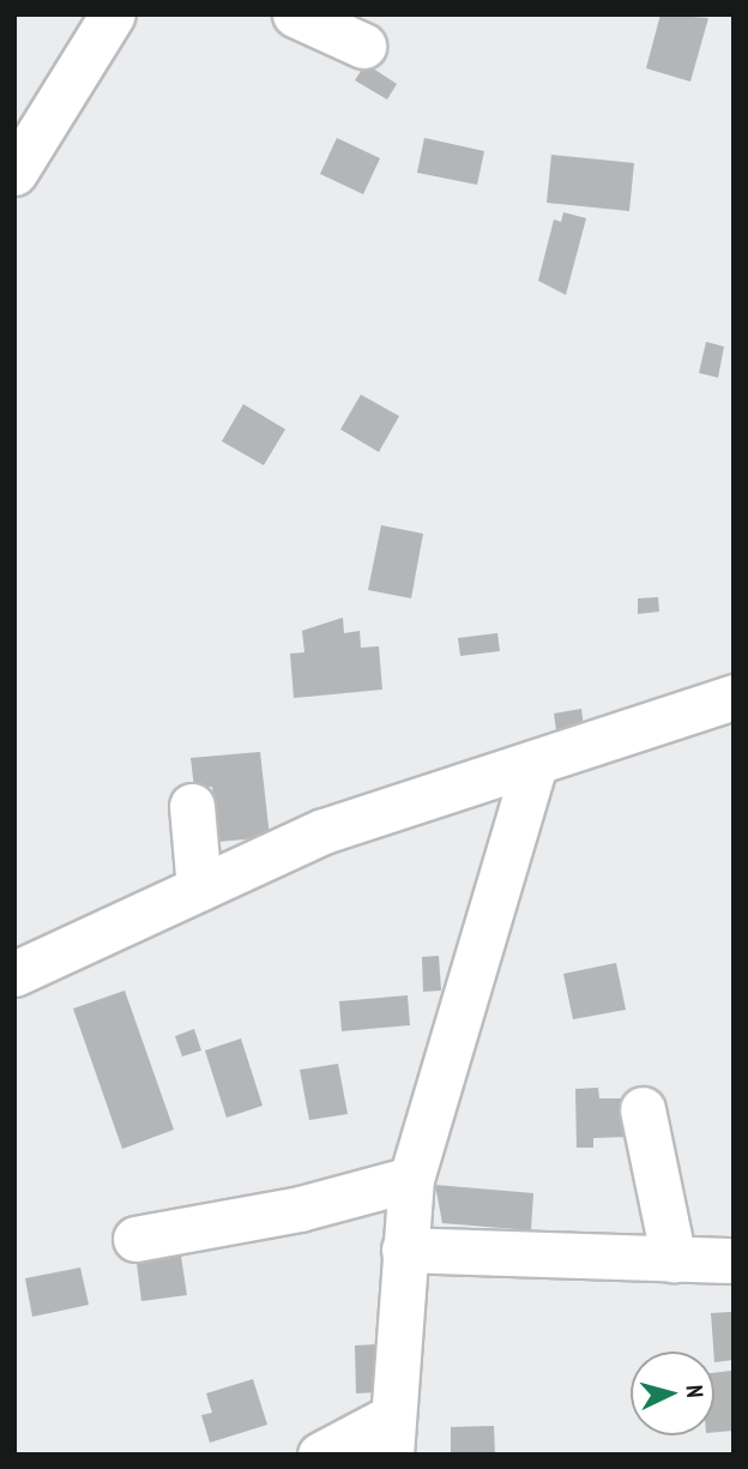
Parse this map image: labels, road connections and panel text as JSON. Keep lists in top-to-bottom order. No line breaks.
{"north":"right"}
